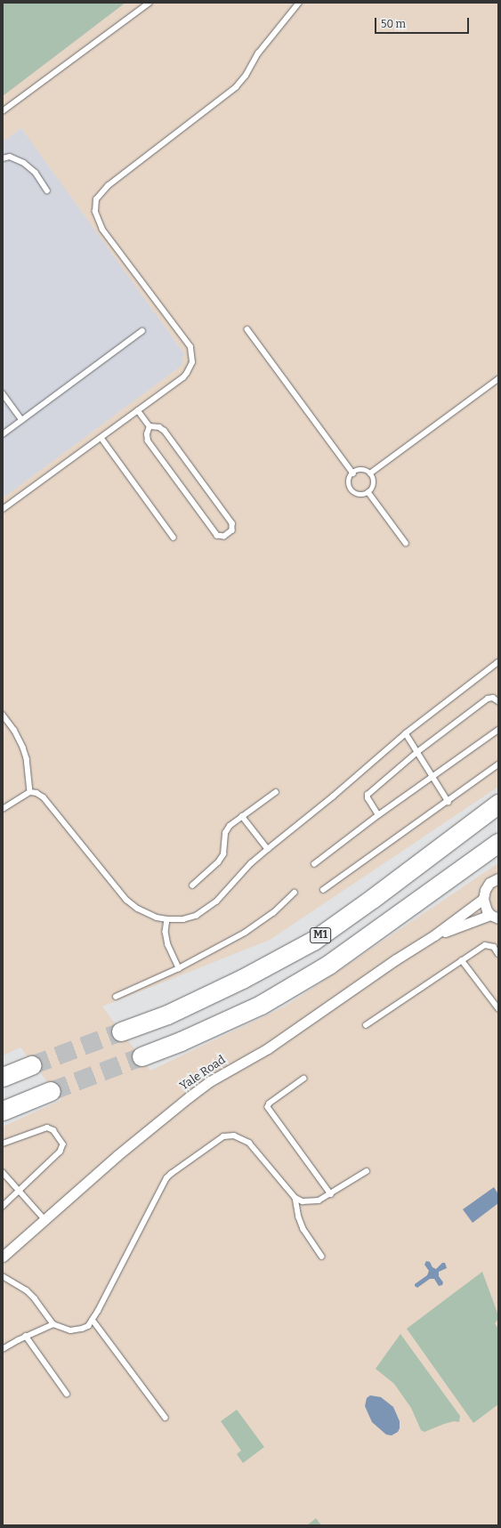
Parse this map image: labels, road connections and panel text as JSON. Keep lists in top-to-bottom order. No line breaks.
{"streets":{"highway":["M1"],"street":["Yale Road"]},"scale_bar":"50 m"}
